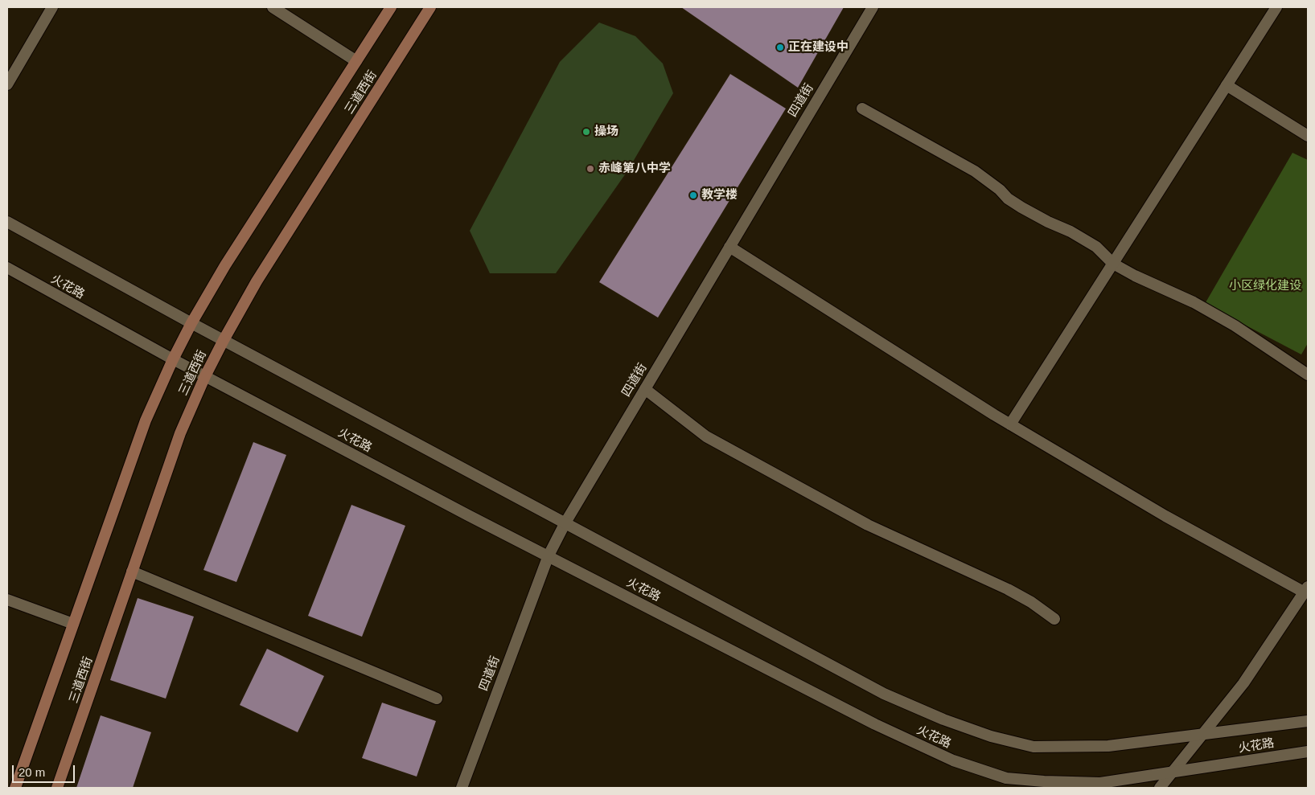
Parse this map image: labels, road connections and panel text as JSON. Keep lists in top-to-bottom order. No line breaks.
{"streets":{"main road":["三道西街"],"street":["四道街","火花路"]},"crossings":[["三道西街","火花路"],["四道街","火花路"]],"parks":["小区绿化建设"],"places":["正在建设中","操场","赤峰第八中学","教学楼"],"scale_bar":"20 m"}
